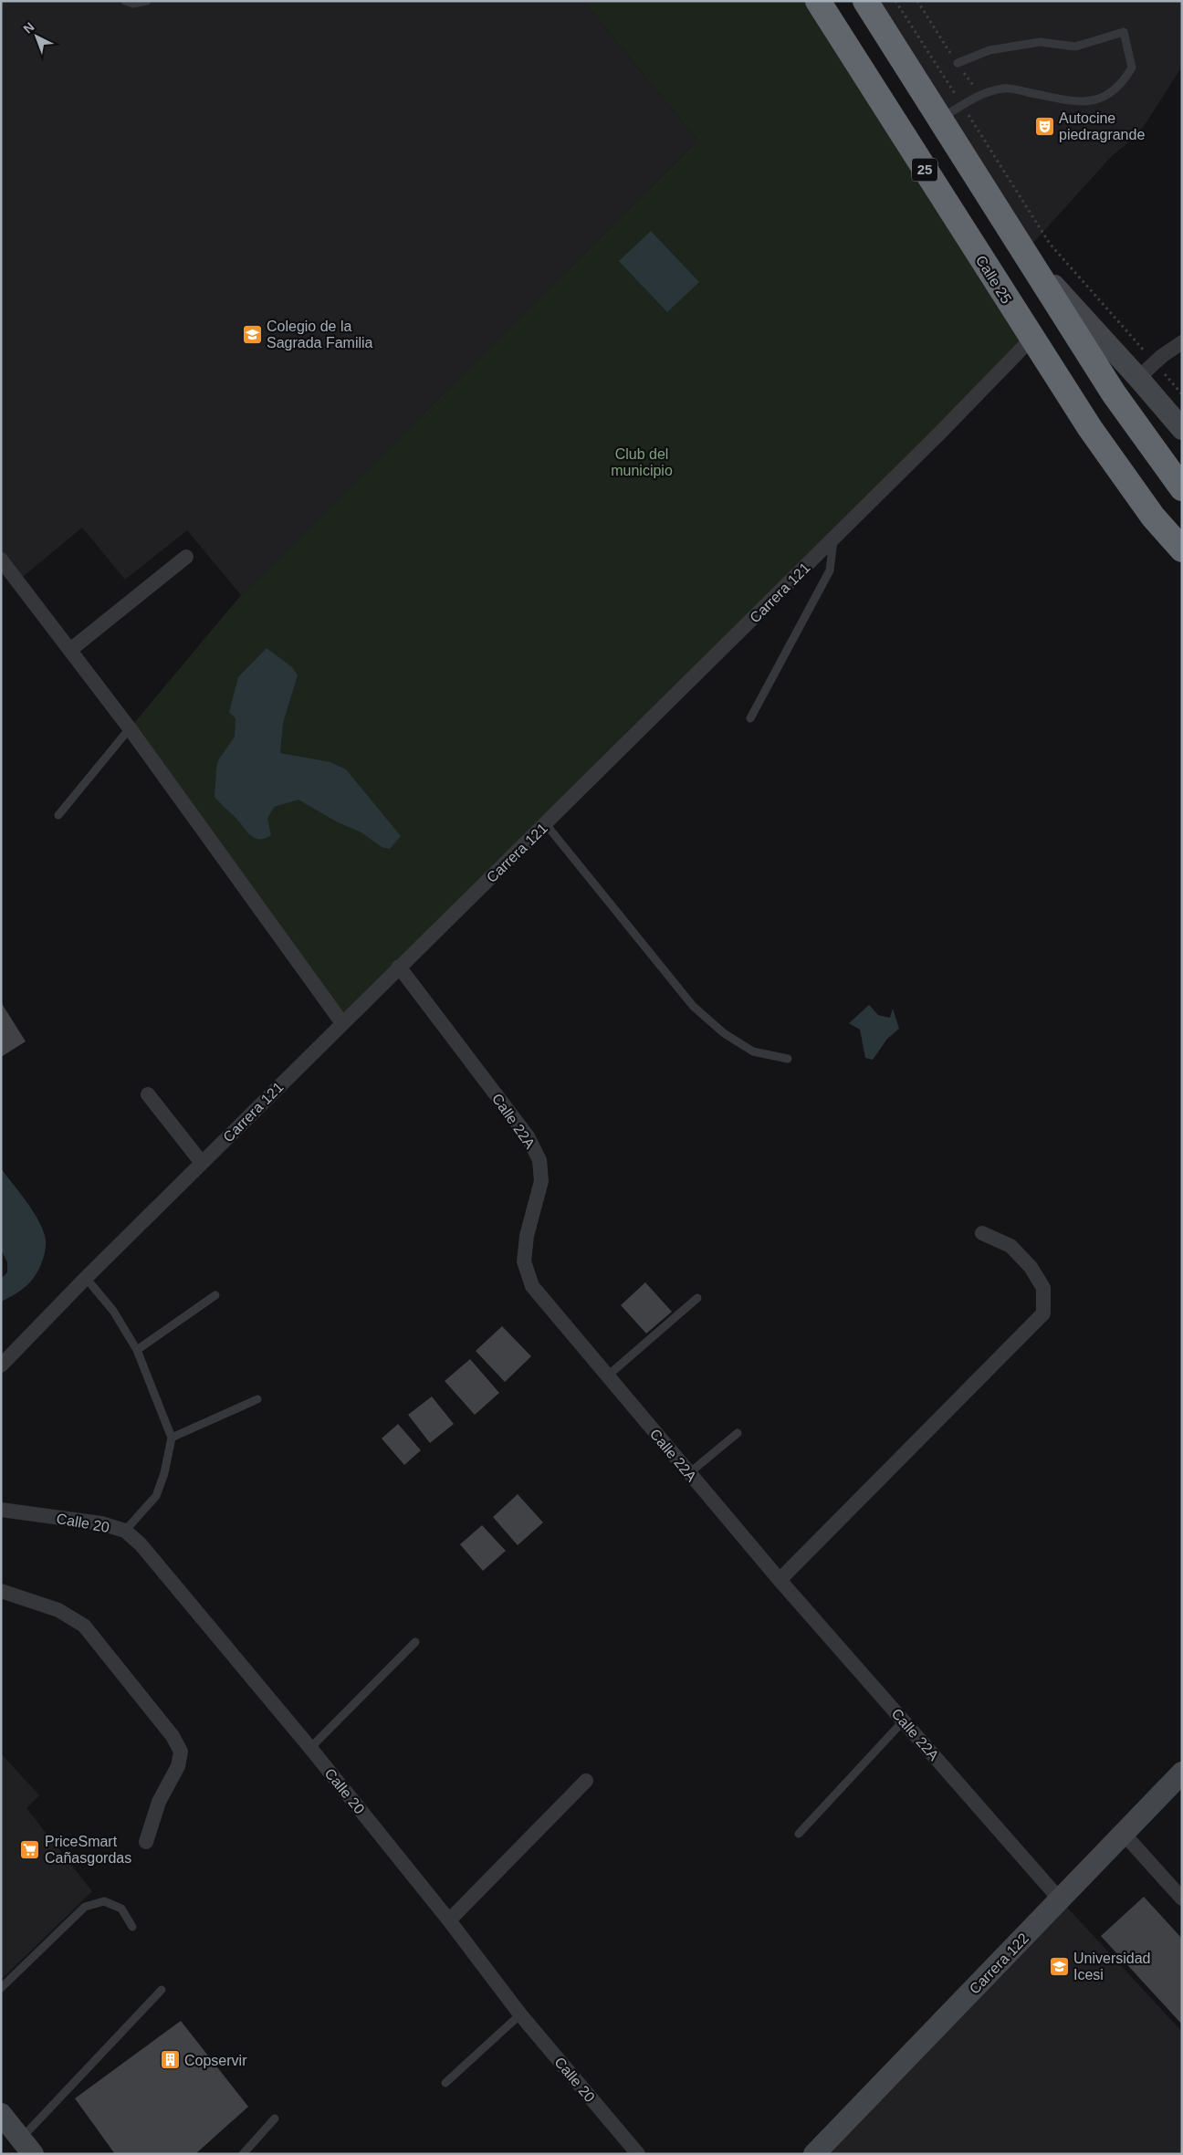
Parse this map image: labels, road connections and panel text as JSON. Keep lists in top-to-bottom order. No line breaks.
{"streets":{"highway":["25","Calle 25"],"street":["Carrera 121","Calle 22A","Calle 20","Carrera 122"]},"crossings":[["Calle 25","Carrera 121"],["Carrera 121","Calle 22A"],["Calle 22A","Carrera 122"]],"parks":["Club del municipio"],"places":{"theatre":["Autocine piedragrande"],"school or university":["Colegio de la Sagrada Familia","Universidad Icesi"],"supermarket":["PriceSmart Cañasgordas"],"building":["Copservir"]},"north":"top left"}
